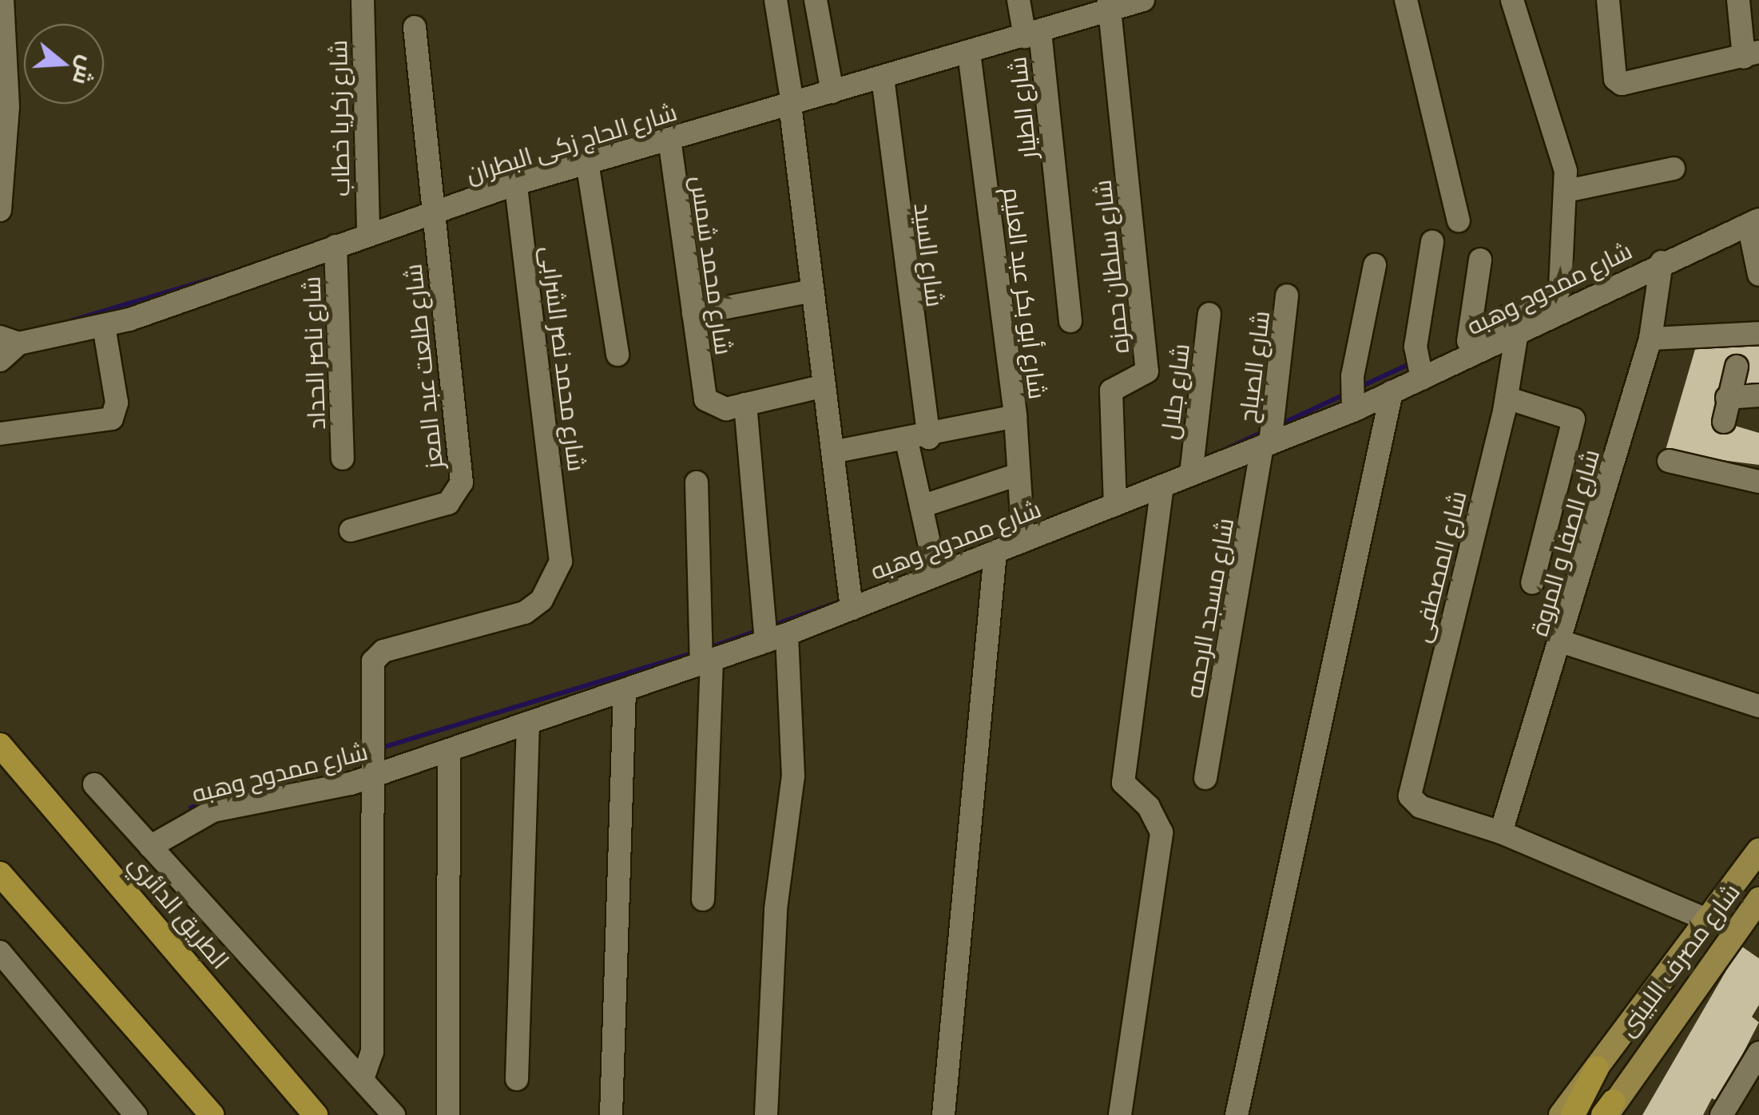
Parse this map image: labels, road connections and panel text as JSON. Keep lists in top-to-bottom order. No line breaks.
{"streets":{"highway":["الطريق الدائري"],"main road":["شارع مصرف اللبينى"],"street":["شارع الطيار","شارع زكريا خطاب","شارع الحاج زكى البطران","شارع السيد","شارع محمد شمس","شارع سلطان حمزه","شارع ممدوح وهبه","شارع أبو بكر عبد العليم","شارع ناصر الحداد","شارع محمد نصر الشرابى","شارع طلعت عبد المعز","شارع الصباح","شارع جلال","شارع الصفا و المروة","شارع المصطفى","شارع مسجد الرحمه"]},"crossings":[["شارع الطيار","شارع الحاج زكى البطران"],["شارع زكريا خطاب","شارع الحاج زكى البطران"],["شارع الحاج زكى البطران","شارع السيد"],["شارع الحاج زكى البطران","شارع محمد شمس"],["شارع الحاج زكى البطران","شارع سلطان حمزه"],["شارع الحاج زكى البطران","شارع أبو بكر عبد العليم"],["شارع الحاج زكى البطران","شارع ناصر الحداد"],["شارع الحاج زكى البطران","شارع محمد نصر الشرابى"],["شارع الحاج زكى البطران","شارع طلعت عبد المعز"],["شارع السيد","شارع ممدوح وهبه"],["شارع سلطان حمزه","شارع ممدوح وهبه"],["شارع ممدوح وهبه","شارع أبو بكر عبد العليم"],["شارع ممدوح وهبه","شارع محمد نصر الشرابى"],["شارع ممدوح وهبه","شارع الصباح"],["شارع ممدوح وهبه","شارع جلال"],["شارع ممدوح وهبه","شارع الصفا و المروة"],["شارع ممدوح وهبه","شارع المصطفى"],["شارع ممدوح وهبه","شارع مسجد الرحمه"],["شارع الصباح","شارع مسجد الرحمه"],["شارع الصفا و المروة","شارع المصطفى"]],"north":"right"}
